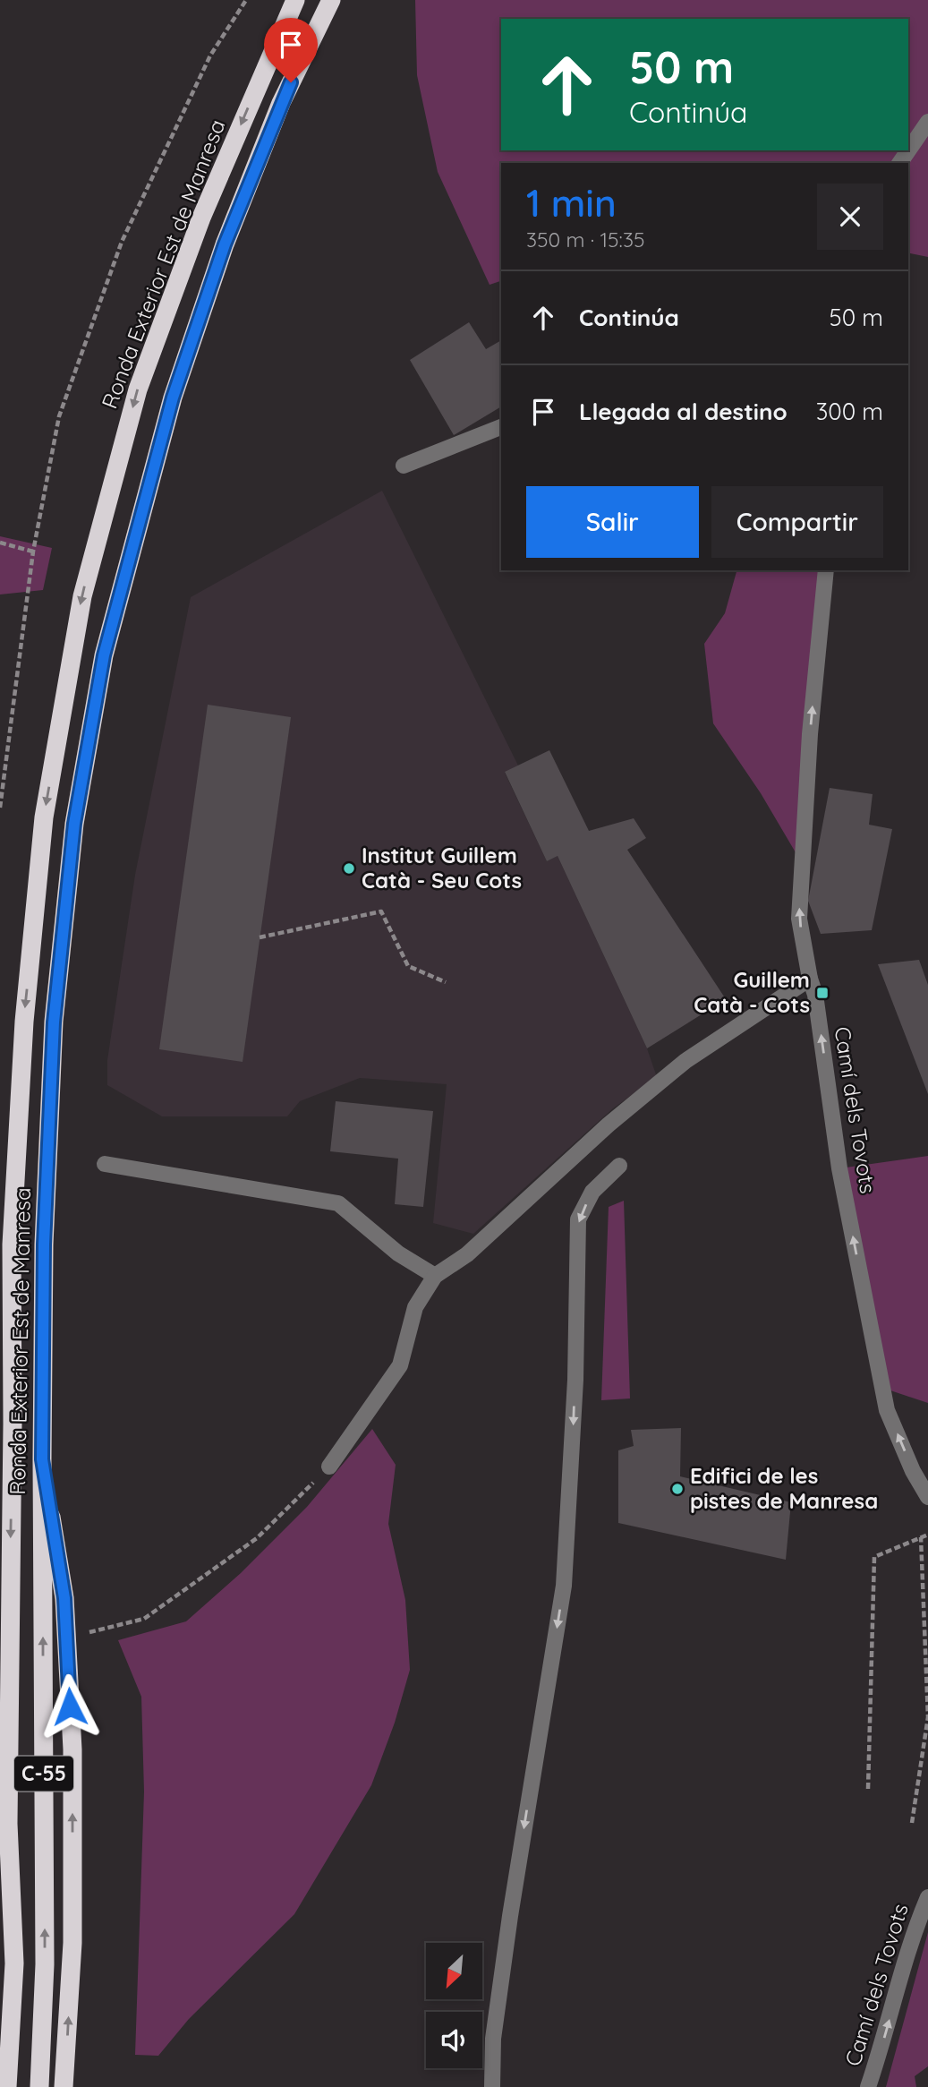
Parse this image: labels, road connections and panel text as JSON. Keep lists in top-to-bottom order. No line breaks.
{"streets":{"highway":["Ronda Exterior Est de Manresa","C-55"],"street":["Camí dels Tovots"]},"one_way":["Camí dels Tovots"],"places":{"other":["Institut Guillem Catà - Seu Cots","Edifici de les pistes de Manresa"],"transit":["Guillem Catà - Cots"]},"north":"bottom left","page":{"turn":["50 m","Continúa"],"heading":["1 min","350 m · 15:35"],"list":[{"name":"Continúa","value":"50 m"},{"name":"Llegada al destino","value":"300 m"}],"buttons":["Salir","Compartir"]}}
